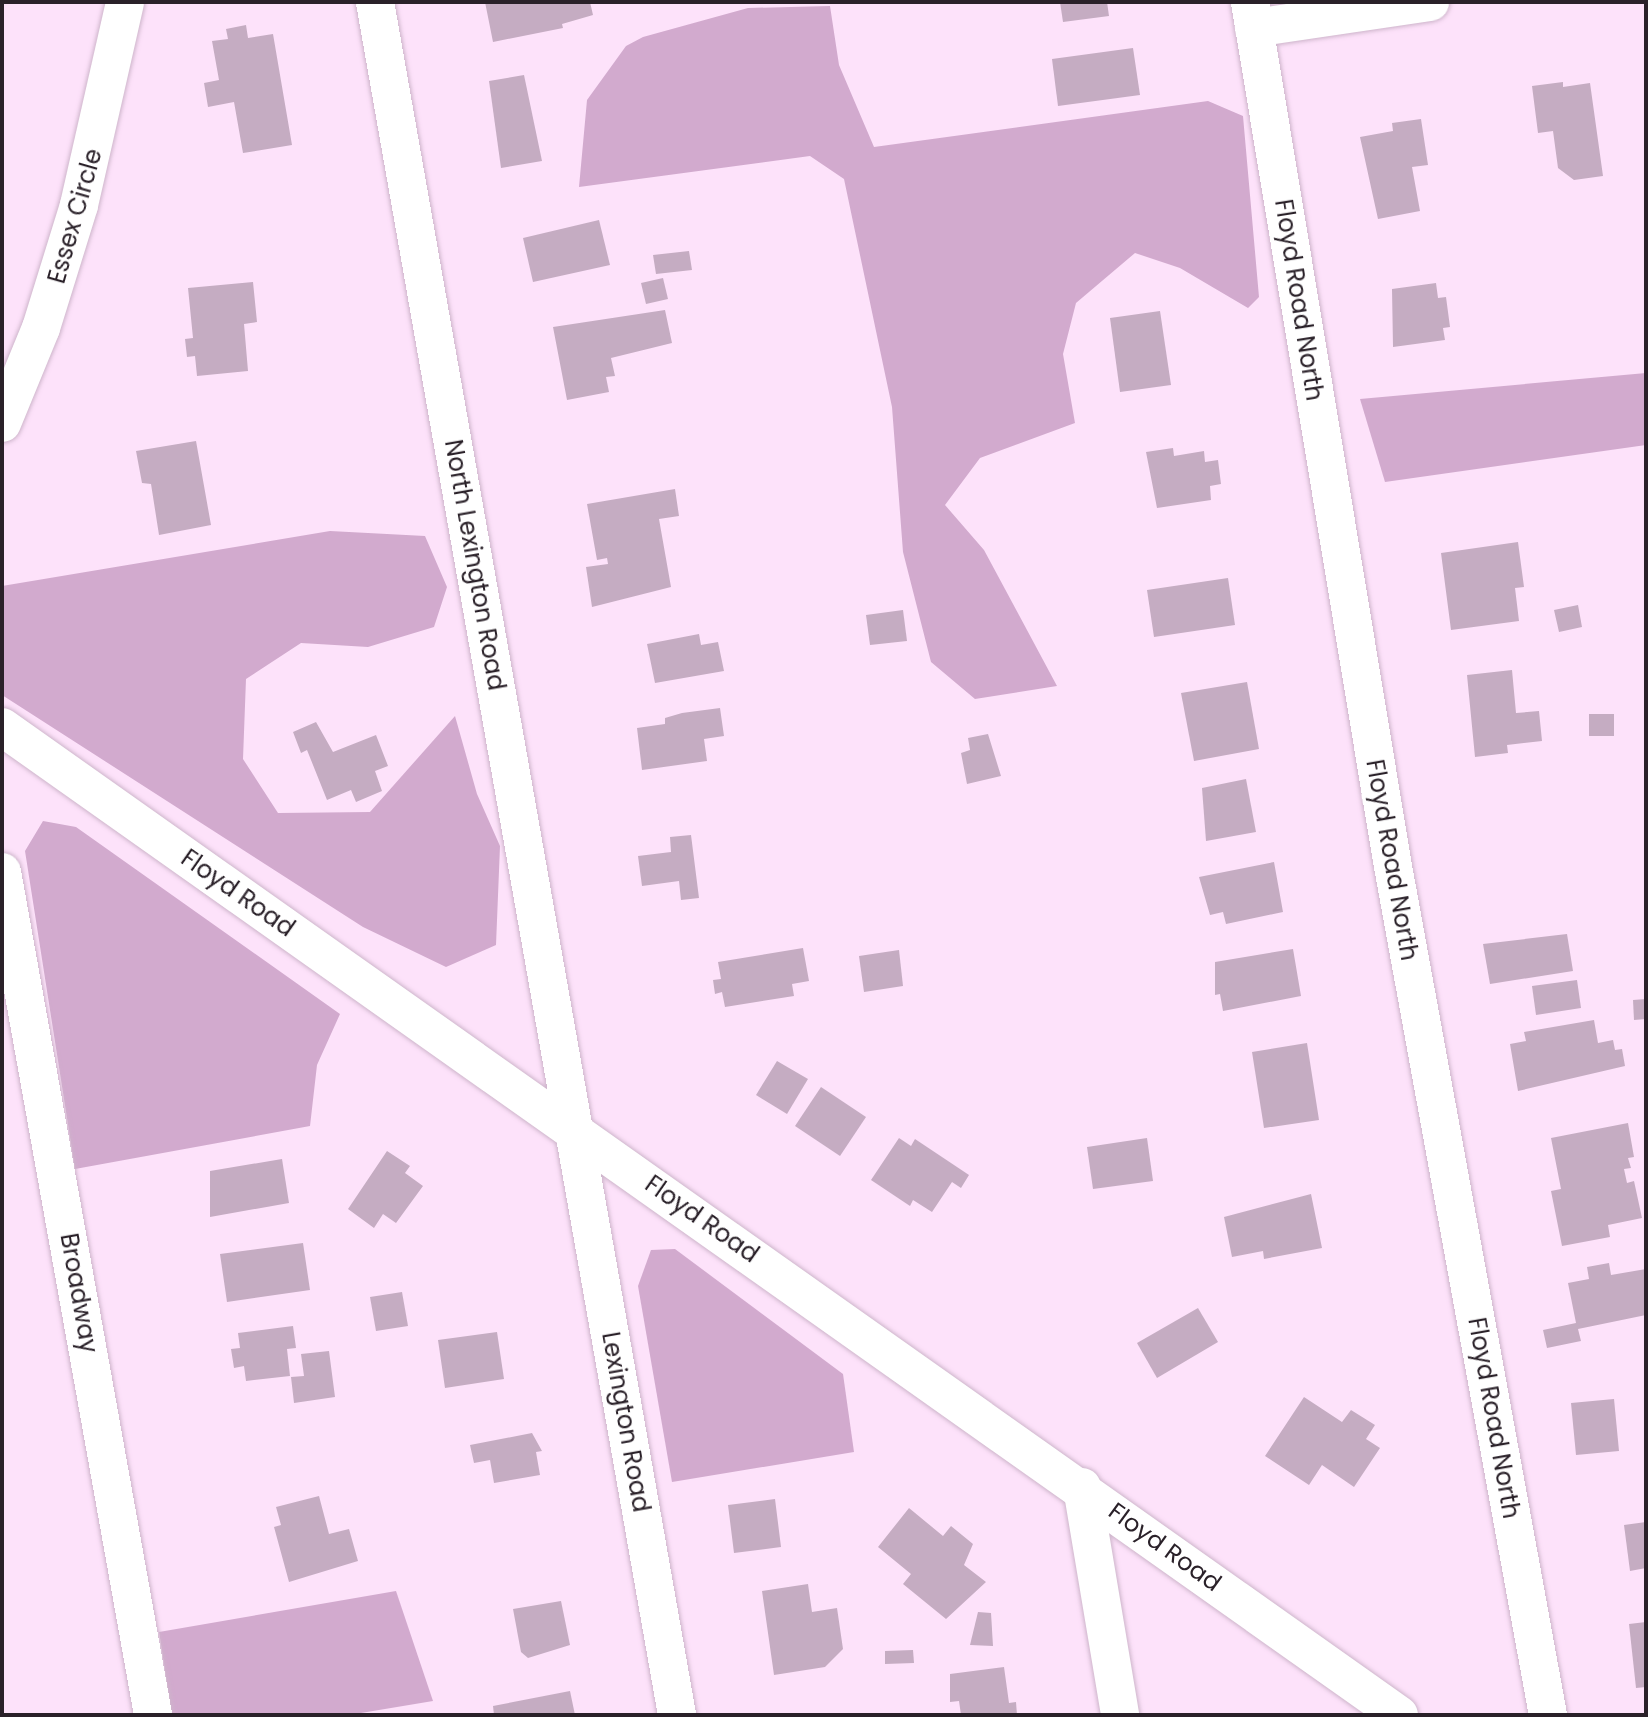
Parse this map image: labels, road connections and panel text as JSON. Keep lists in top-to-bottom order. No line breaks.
{"streets":{"street":["Essex Circle","Floyd Road North","North Lexington Road","Floyd Road","Broadway","Lexington Road"]},"crossings":[["North Lexington Road","Floyd Road"],["North Lexington Road","Lexington Road"],["Floyd Road","Lexington Road"]]}
